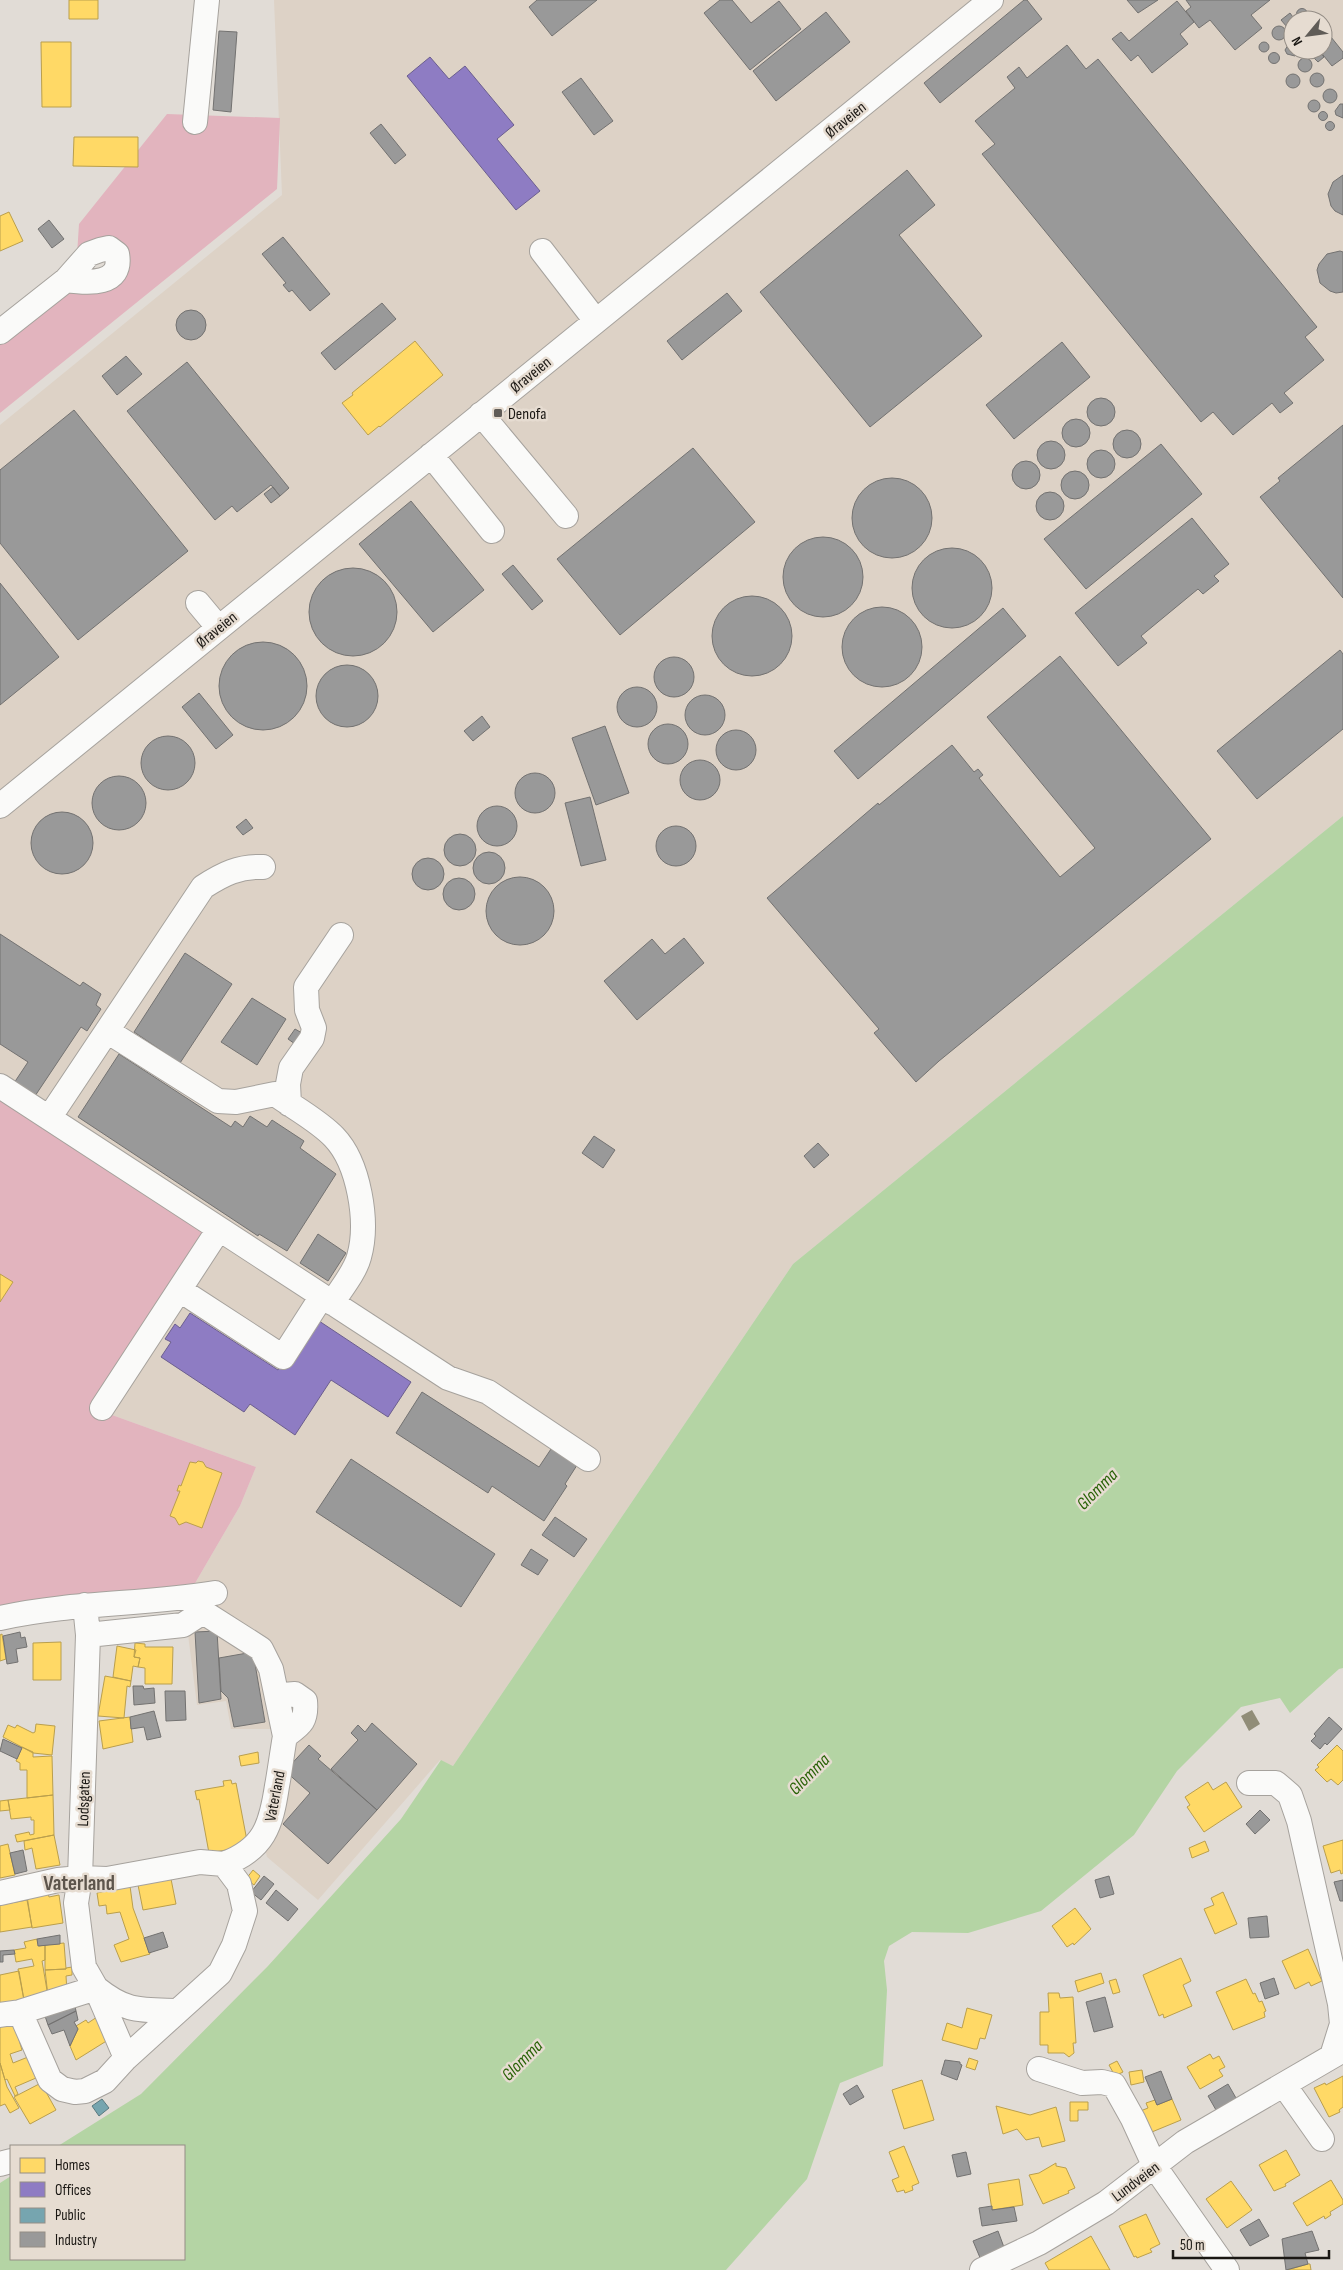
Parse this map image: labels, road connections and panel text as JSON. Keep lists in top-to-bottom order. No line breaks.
{"streets":{"street":["Øraveien","Vaterland","Lodsgaten","Lundveien"]},"crossings":[["Vaterland","Lodsgaten"]],"districts":["Vaterland"],"water":["Glomma"],"places":{"transit":["Denofa"]},"legend":["Homes","Offices","Public","Industry"],"scale_bar":"50 m","north":"bottom left"}
